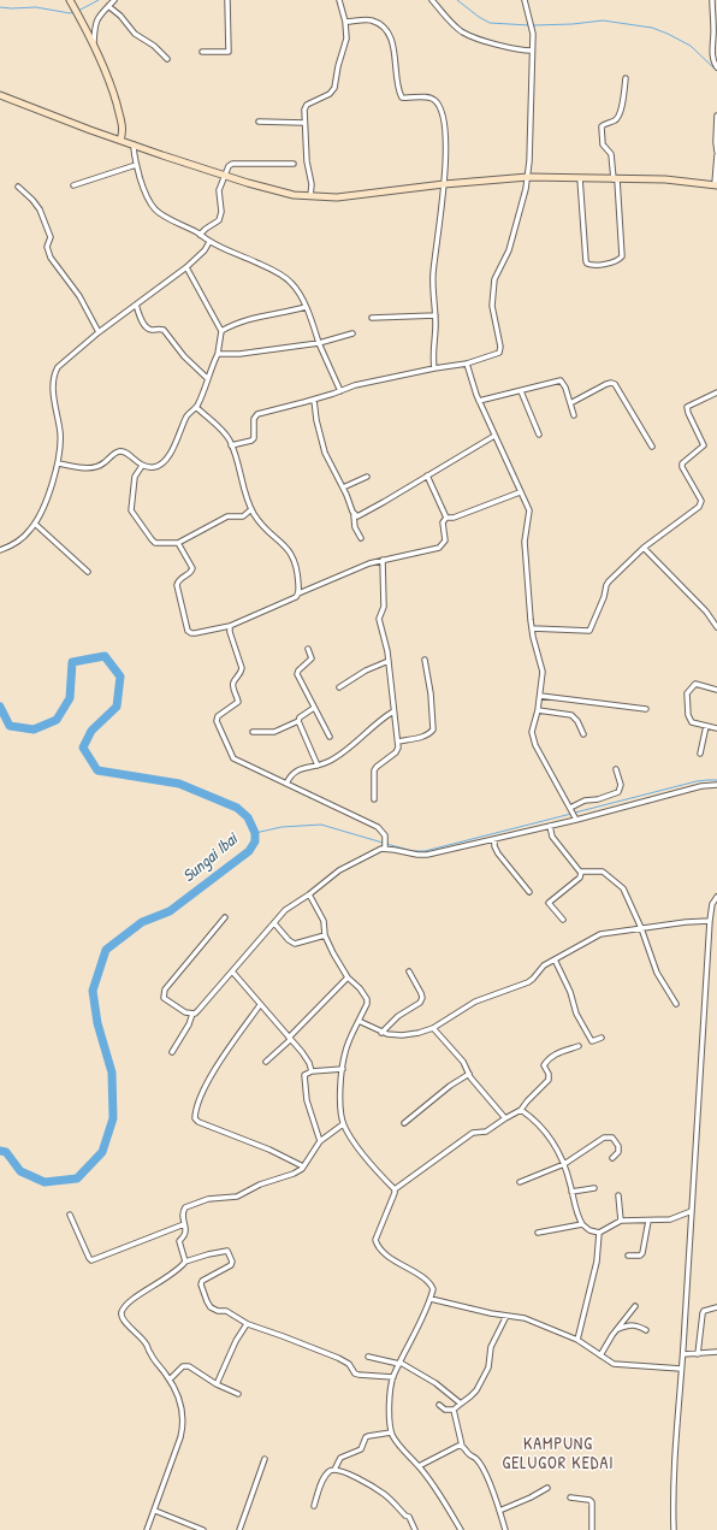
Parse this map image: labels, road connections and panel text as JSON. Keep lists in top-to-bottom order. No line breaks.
{"districts":["KAMPUNG GELUGOR KEDAI"],"water":["Sungai Ibai"]}
